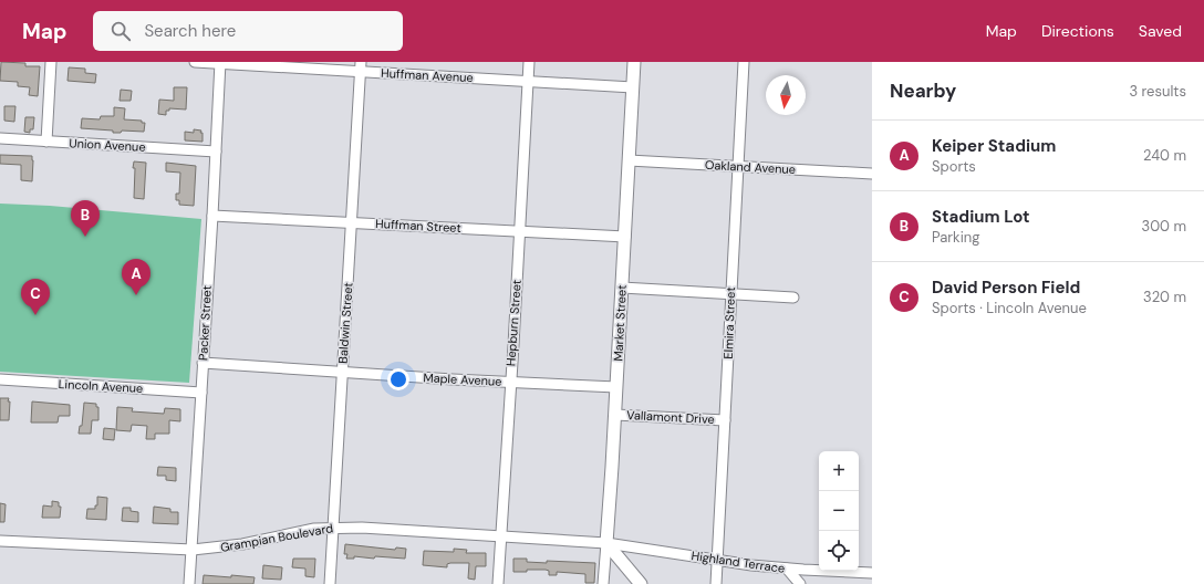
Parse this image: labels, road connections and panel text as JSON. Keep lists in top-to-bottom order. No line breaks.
{"streets":{"main road":["Market Street"],"street":["Huffman Avenue","Union Avenue","Oakland Avenue","Huffman Street","Packer Street","Baldwin Street","Hepburn Street","Elmira Street","Maple Avenue","Lincoln Avenue","Vallamont Drive","Grampian Boulevard","Highland Terrace"]},"crossings":[["Huffman Avenue","Packer Street"],["Huffman Avenue","Baldwin Street"],["Huffman Avenue","Hepburn Street"],["Huffman Avenue","Market Street"],["Union Avenue","Packer Street"],["Oakland Avenue","Market Street"],["Oakland Avenue","Elmira Street"],["Huffman Street","Packer Street"],["Huffman Street","Baldwin Street"],["Huffman Street","Hepburn Street"],["Huffman Street","Market Street"],["Packer Street","Maple Avenue"],["Packer Street","Lincoln Avenue"],["Packer Street","Grampian Boulevard"],["Baldwin Street","Maple Avenue"],["Baldwin Street","Grampian Boulevard"],["Hepburn Street","Maple Avenue"],["Hepburn Street","Grampian Boulevard"],["Market Street","Maple Avenue"],["Market Street","Vallamont Drive"],["Market Street","Grampian Boulevard"],["Market Street","Highland Terrace"],["Elmira Street","Vallamont Drive"],["Elmira Street","Highland Terrace"],["Grampian Boulevard","Highland Terrace"]],"north":"bottom","page":{"header":"Map","search":"Search here","nav":["Map","Directions","Saved"],"heading":["Nearby","3 results"],"list":[{"mark":"A","name":"Keiper Stadium","note":"Sports","value":"240 m"},{"mark":"B","name":"Stadium Lot","note":"Parking","value":"300 m"},{"mark":"C","name":"David Person Field","note":"Sports · Lincoln Avenue","value":"320 m"}],"pins":["B","A","C"],"map_buttons":["+","−"]}}
